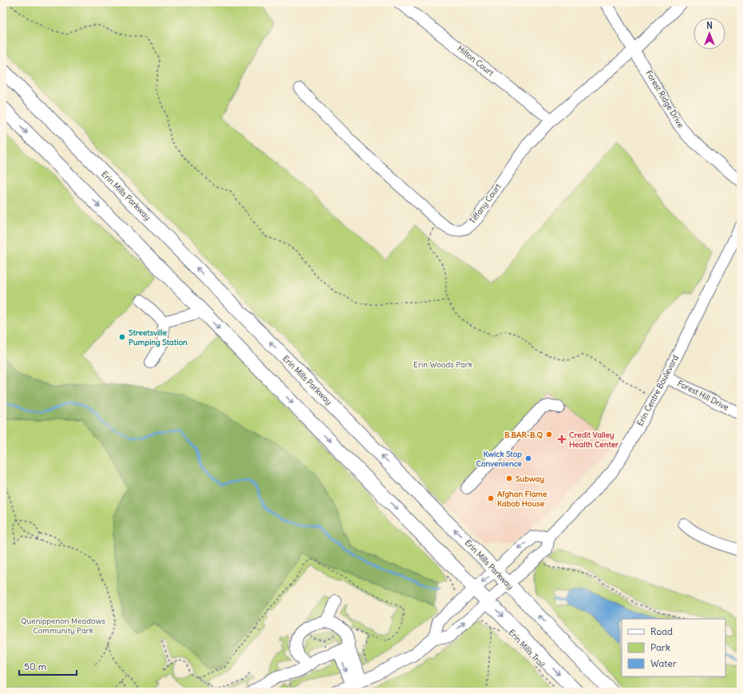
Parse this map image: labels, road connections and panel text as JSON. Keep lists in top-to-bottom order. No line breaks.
{"streets":{"main road":["Erin Mills Parkway"],"street":["Hilton Court","Forest Ridge Drive","Tiffany Court","Erin Centre Boulevard","Forest Hill Drive"],"path":["Erin Mills Trail"]},"crossings":[["Hilton Court","Tiffany Court"],["Forest Ridge Drive","Tiffany Court"],["Erin Centre Boulevard","Forest Hill Drive"]],"parks":["Erin Woods Park","Quenippenon Meadows Community Park"],"places":{"other":["Streetsville Pumping Station","B.BAR-B.Q","Kwick Stop Convenience","Subway","Afghan Flame Kabob House"],"health":["Credit Valley Health Center"]},"legend":["Road","Park","Water"],"scale_bar":"50 m","north":"top"}
